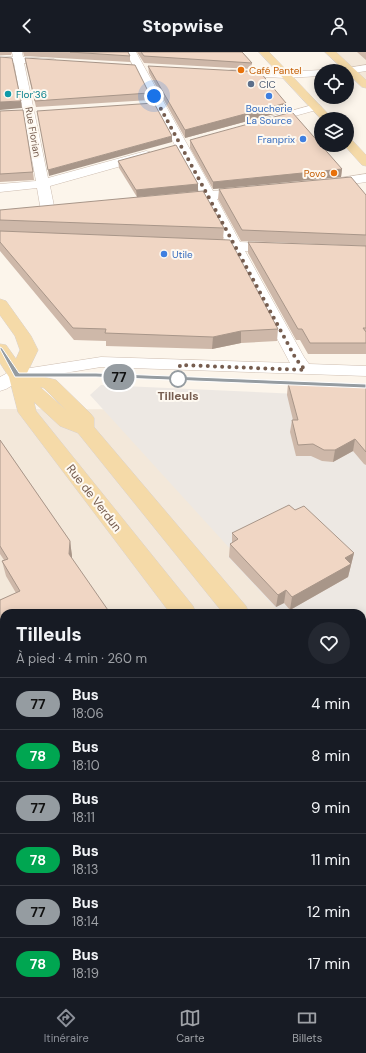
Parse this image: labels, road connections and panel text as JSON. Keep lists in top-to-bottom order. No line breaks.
{"streets":{"main road":["Rue de Verdun"],"street":["Rue Florian"]},"places":["Café Pantel","CIC","Flor'36","Boucherie La Source","Franprix","Povo","Utile","Tilleuls"],"lines":["bus line 77"],"page":{"header":"Stopwise","on_map":"77","heading":["Tilleuls","À pied · 4 min · 260 m"],"list":[{"mark":"77","name":"Bus","note":"18:06","value":"4 min"},{"mark":"78","name":"Bus","note":"18:10","value":"8 min"},{"mark":"77","name":"Bus","note":"18:11","value":"9 min"},{"mark":"78","name":"Bus","note":"18:13","value":"11 min"},{"mark":"77","name":"Bus","note":"18:14","value":"12 min"},{"mark":"78","name":"Bus","note":"18:19","value":"17 min"}],"tabs":["Itinéraire","Carte","Billets"]}}
